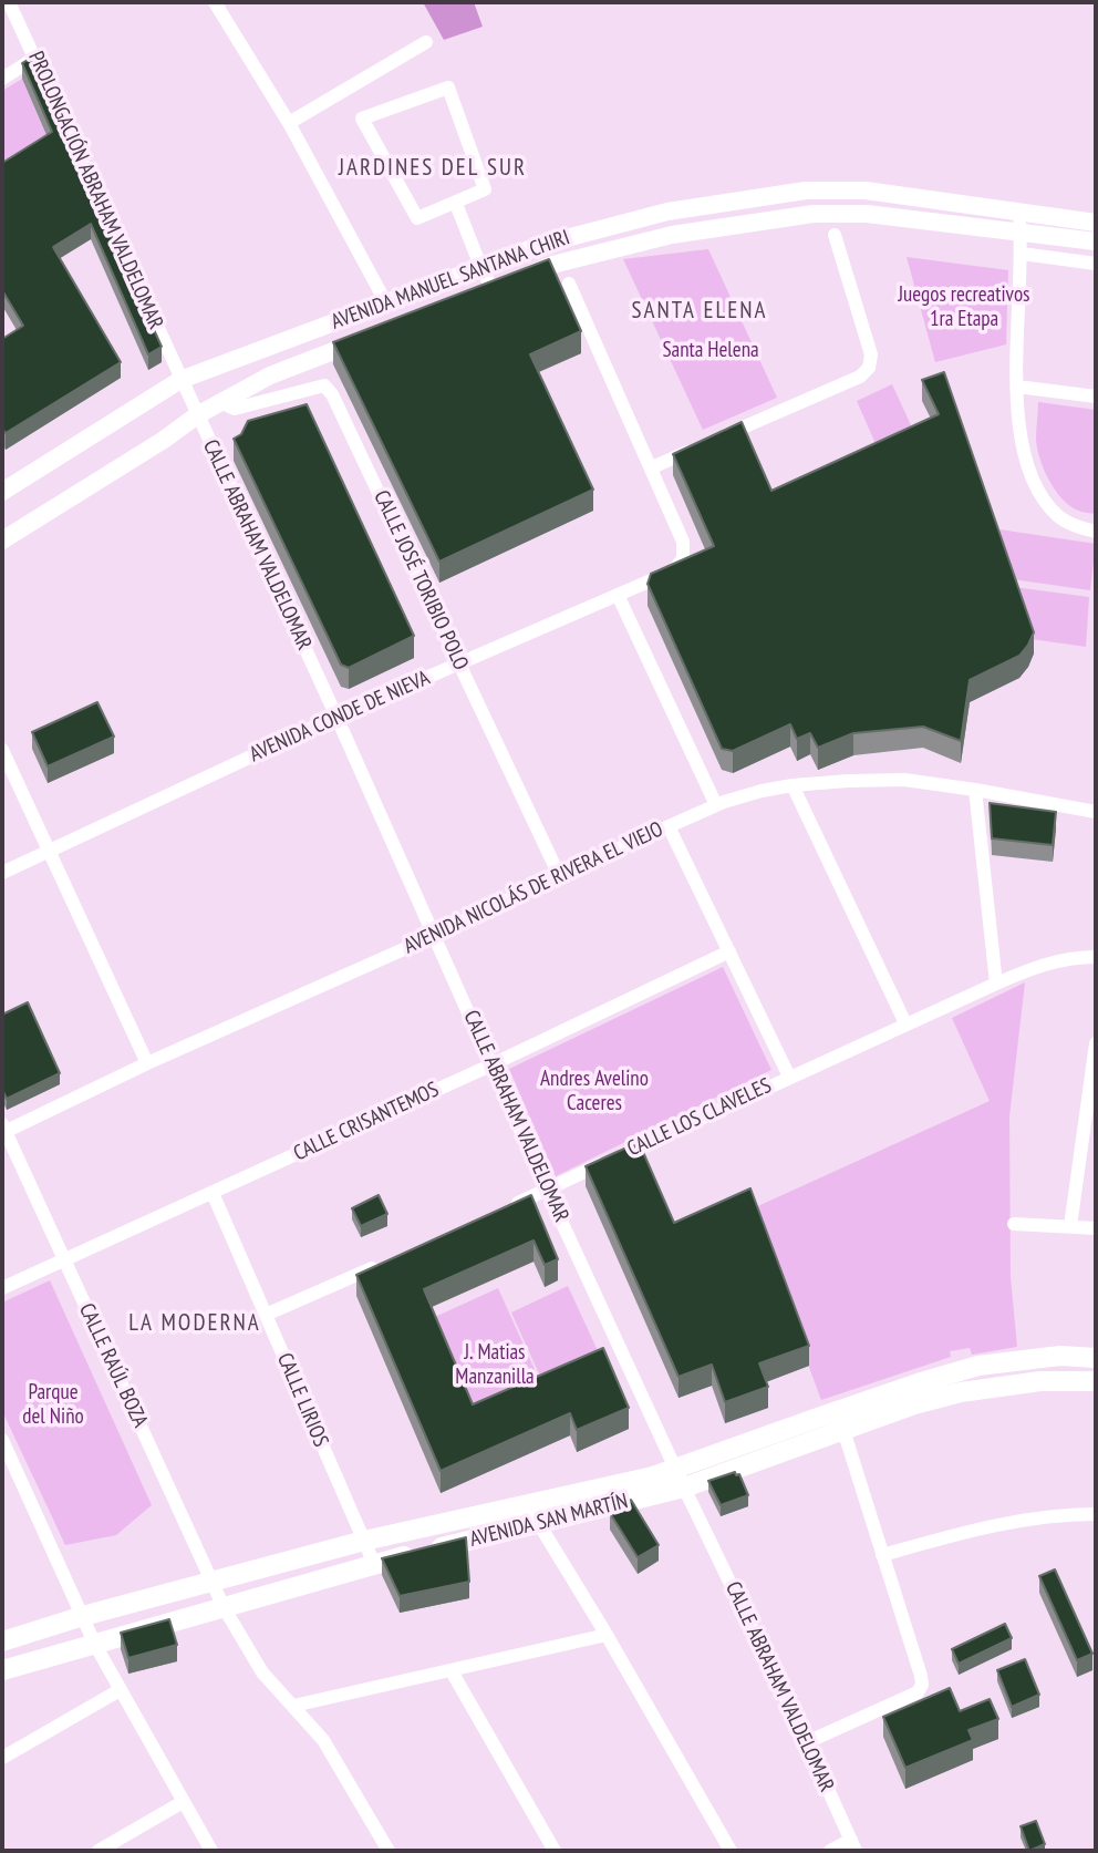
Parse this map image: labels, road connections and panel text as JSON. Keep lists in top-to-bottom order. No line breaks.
{"streets":{"main road":["AVENIDA SAN MARTÍN"],"street":["PROLONGACIÓN ABRAHAM VALDELOMAR","AVENIDA MANUEL SANTANA CHIRI","CALLE ABRAHAM VALDELOMAR","CALLE JOSÉ TORIBIO POLO","AVENIDA CONDE DE NIEVA","AVENIDA NICOLÁS DE RIVERA EL VIEJO","CALLE LOS CLAVELES","CALLE CRISANTEMOS","CALLE RAÚL BOZA","CALLE LIRIOS"]},"crossings":[["PROLONGACIÓN ABRAHAM VALDELOMAR","AVENIDA MANUEL SANTANA CHIRI"],["PROLONGACIÓN ABRAHAM VALDELOMAR","CALLE ABRAHAM VALDELOMAR"],["AVENIDA MANUEL SANTANA CHIRI","CALLE ABRAHAM VALDELOMAR"],["AVENIDA MANUEL SANTANA CHIRI","CALLE JOSÉ TORIBIO POLO"],["CALLE ABRAHAM VALDELOMAR","AVENIDA CONDE DE NIEVA"],["CALLE ABRAHAM VALDELOMAR","AVENIDA NICOLÁS DE RIVERA EL VIEJO"],["CALLE ABRAHAM VALDELOMAR","CALLE LOS CLAVELES"],["CALLE ABRAHAM VALDELOMAR","CALLE CRISANTEMOS"],["CALLE ABRAHAM VALDELOMAR","AVENIDA SAN MARTÍN"],["CALLE JOSÉ TORIBIO POLO","AVENIDA CONDE DE NIEVA"],["CALLE JOSÉ TORIBIO POLO","AVENIDA NICOLÁS DE RIVERA EL VIEJO"],["AVENIDA NICOLÁS DE RIVERA EL VIEJO","CALLE RAÚL BOZA"],["CALLE CRISANTEMOS","CALLE RAÚL BOZA"],["CALLE CRISANTEMOS","CALLE LIRIOS"],["CALLE RAÚL BOZA","AVENIDA SAN MARTÍN"],["CALLE LIRIOS","AVENIDA SAN MARTÍN"]],"districts":["JARDINES DEL SUR","SANTA ELENA","LA MODERNA"],"parks":["Juegos recreativos 1ra Etapa","Santa Helena","Andres Avelino Caceres","J. Matias Manzanilla","Parque del Niño"]}
